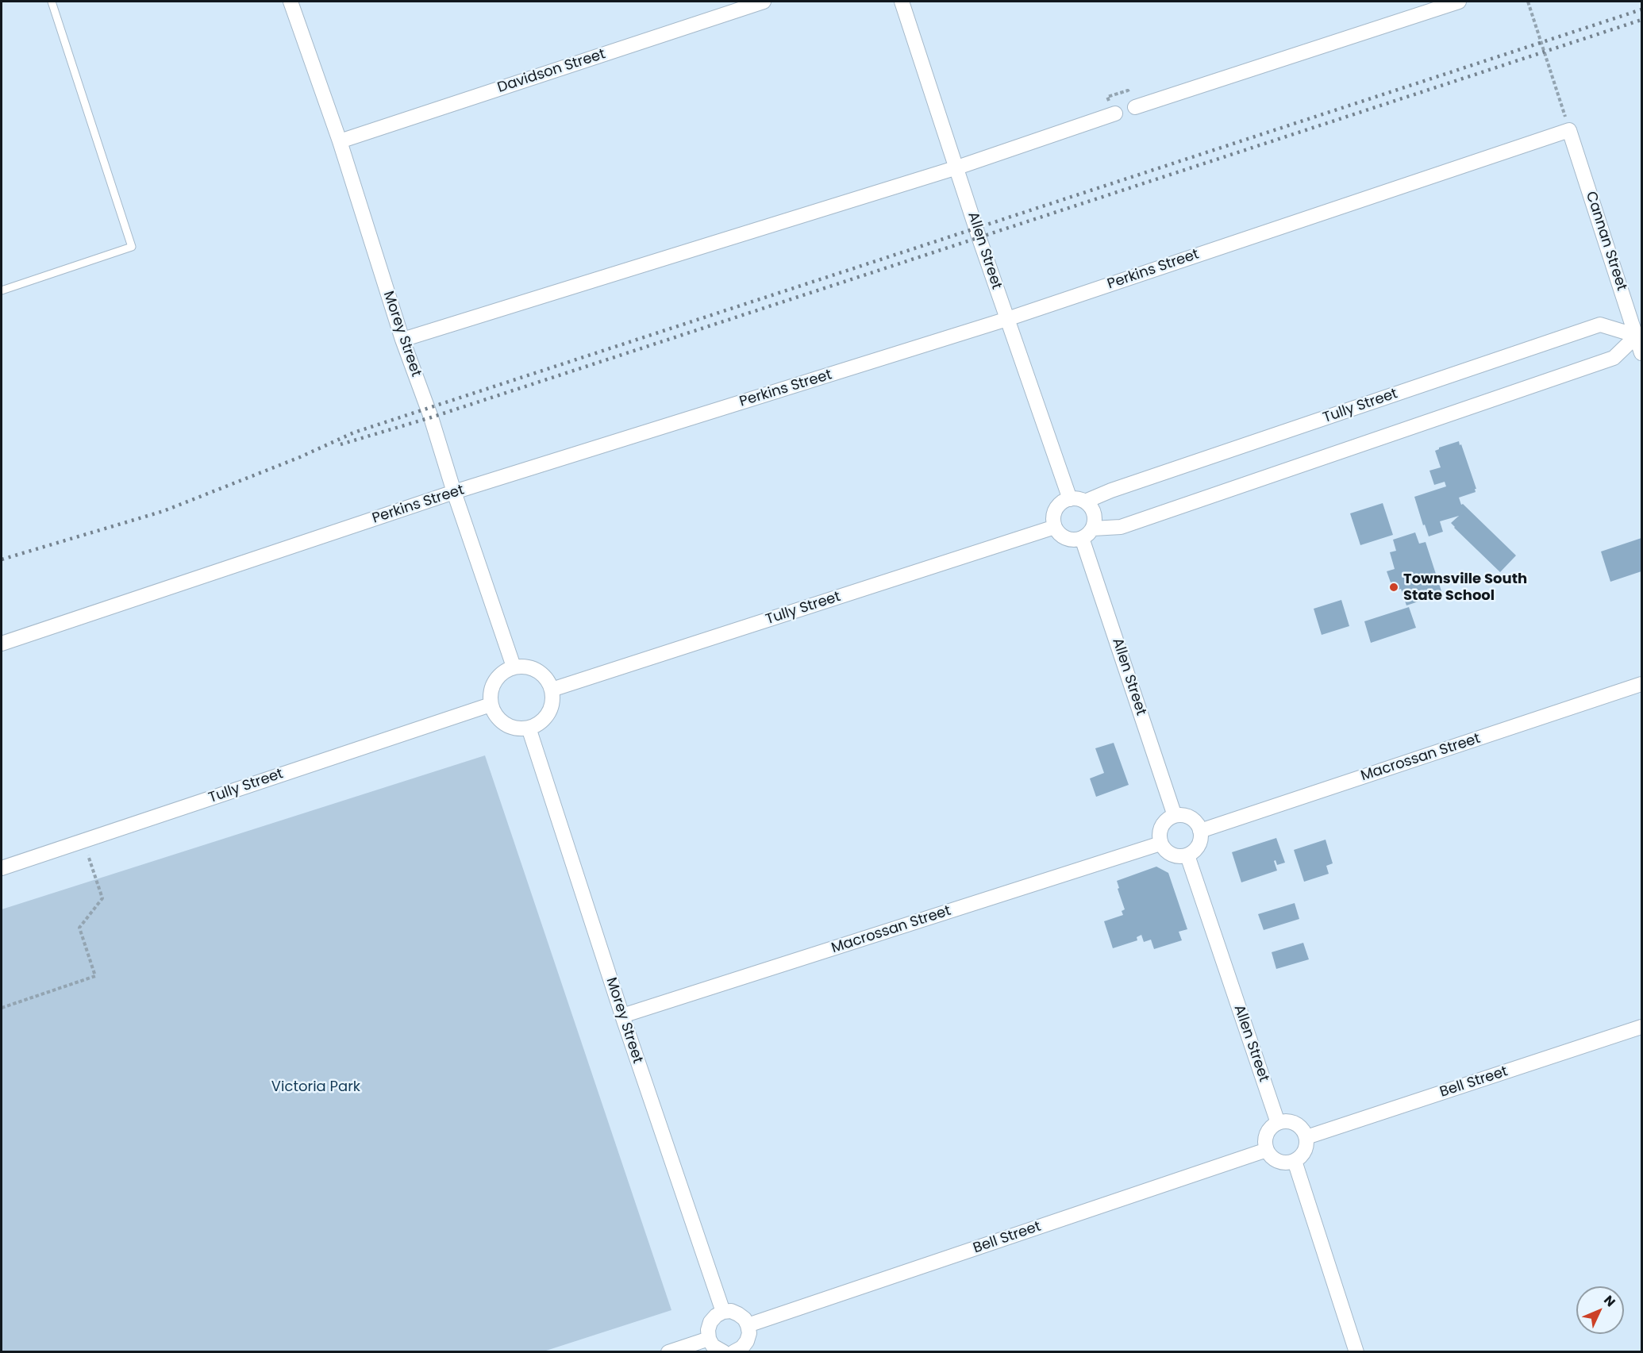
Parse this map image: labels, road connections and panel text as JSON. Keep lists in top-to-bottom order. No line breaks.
{"streets":{"street":["Davidson Street","Cannan Street","Allen Street","Perkins Street","Morey Street","Tully Street","Macrossan Street","Bell Street"]},"crossings":[["Davidson Street","Morey Street"],["Cannan Street","Perkins Street"],["Cannan Street","Tully Street"],["Allen Street","Perkins Street"],["Allen Street","Tully Street"],["Allen Street","Macrossan Street"],["Allen Street","Bell Street"],["Perkins Street","Morey Street"],["Morey Street","Tully Street"],["Morey Street","Macrossan Street"]],"parks":["Victoria Park"],"places":["Townsville South State School"],"north":"top right"}
